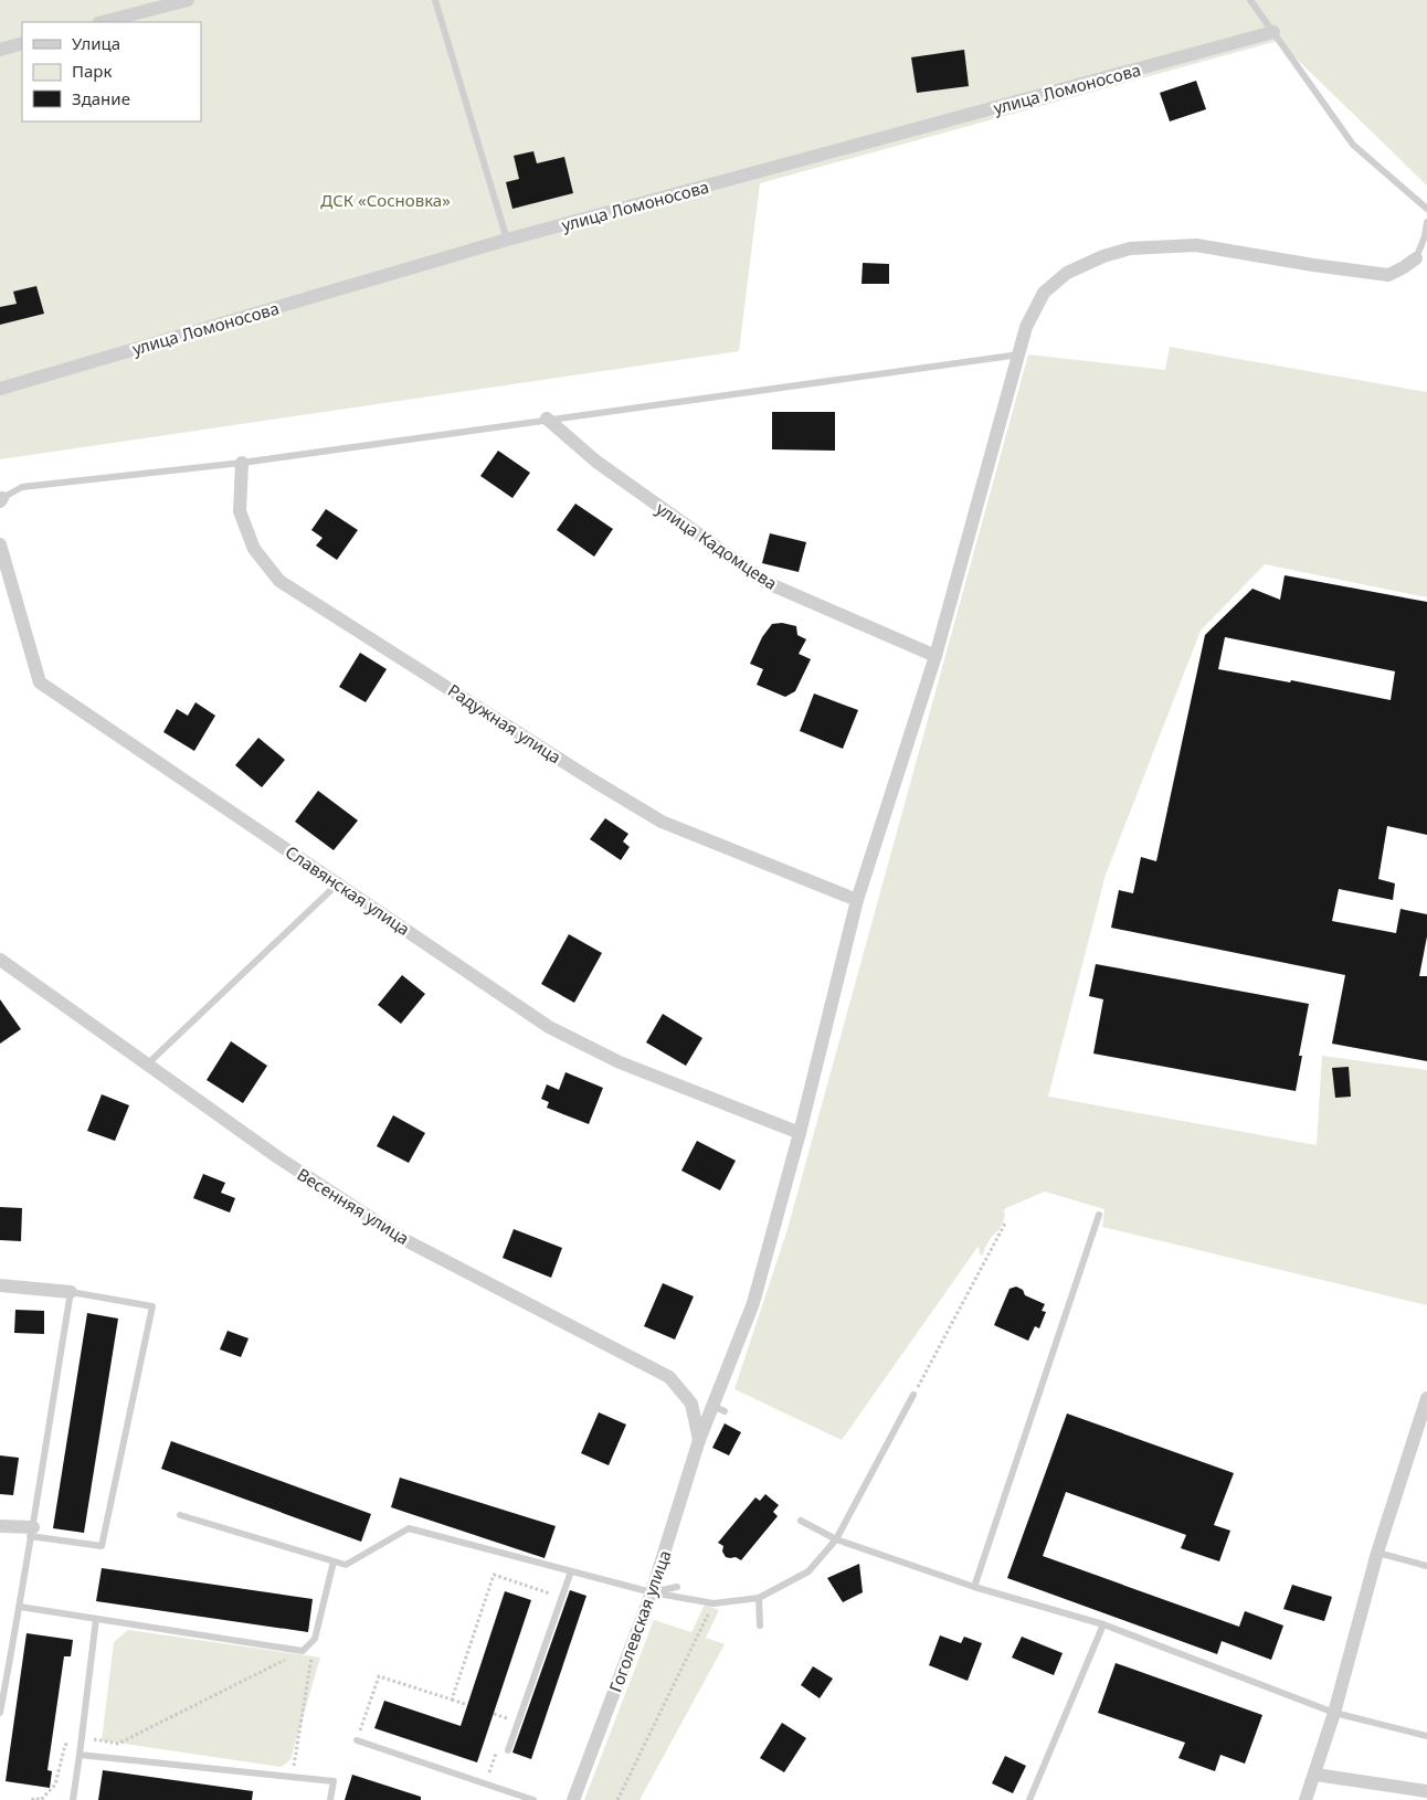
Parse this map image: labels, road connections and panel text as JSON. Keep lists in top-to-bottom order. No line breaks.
{"streets":{"street":["улица Ломоносова","улица Кадомцева","Радужная улица","Славянская улица","Весенняя улица","Гоголевская улица"]},"crossings":[["улица Кадомцева","Гоголевская улица"],["Радужная улица","Гоголевская улица"],["Славянская улица","Гоголевская улица"],["Весенняя улица","Гоголевская улица"]],"parks":["ДСК «Сосновка»"],"legend":["Улица","Парк","Здание"]}
